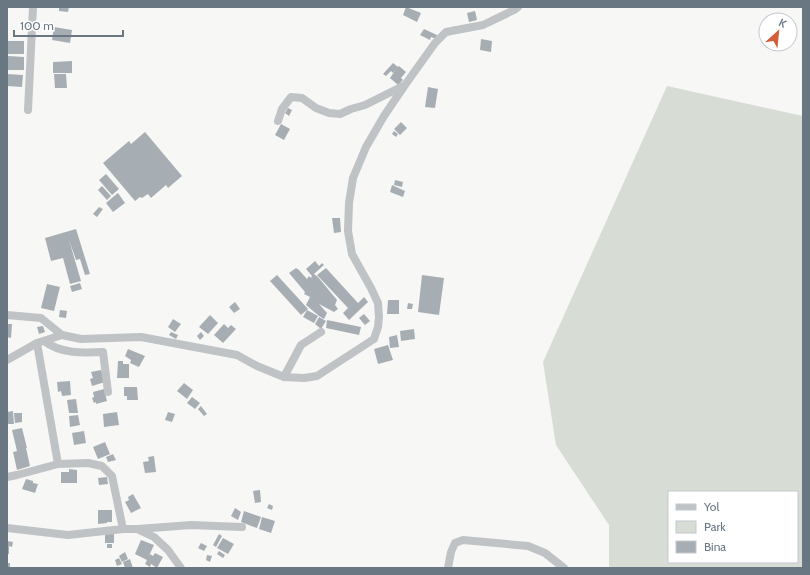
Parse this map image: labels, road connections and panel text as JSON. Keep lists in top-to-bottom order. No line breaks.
{"legend":["Yol","Park","Bina"],"scale_bar":"100 m","north":"top right"}
